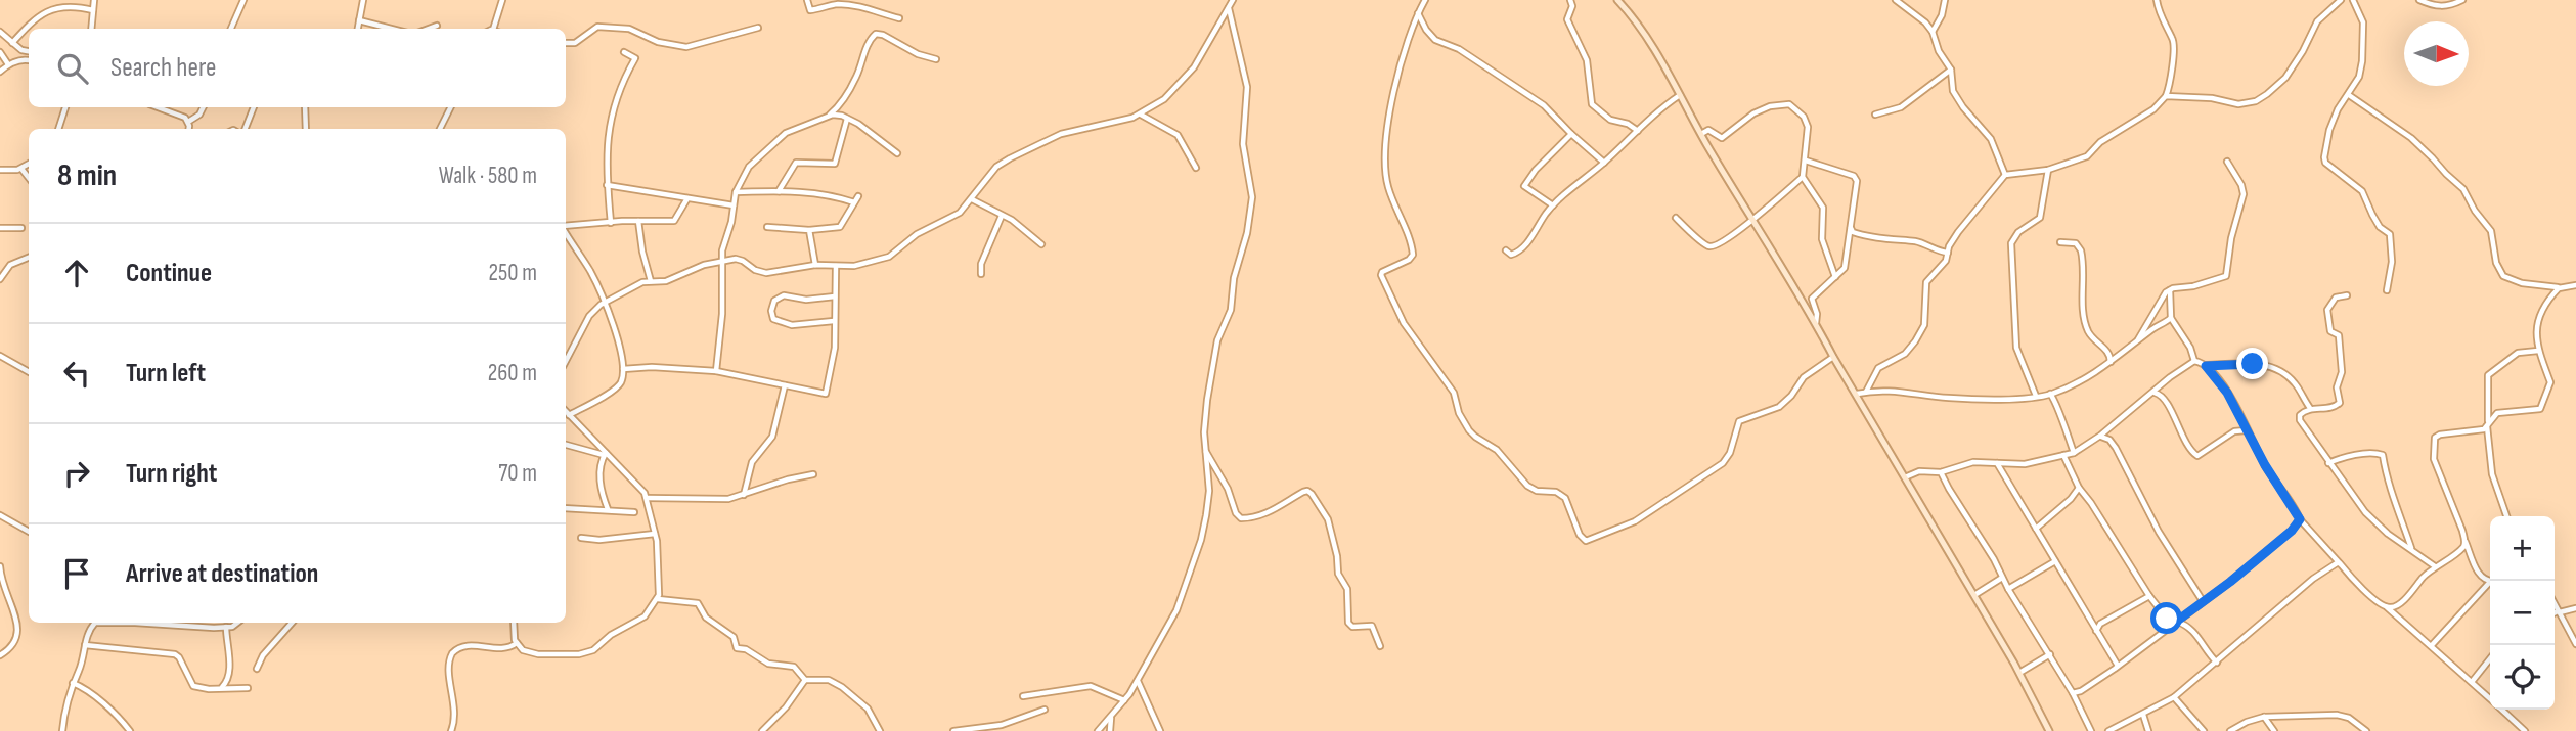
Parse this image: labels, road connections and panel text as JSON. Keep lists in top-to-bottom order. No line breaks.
{"north":"right","page":{"search":"Search here","heading":["8 min","Walk · 580 m"],"list":[["Continue","250 m"],["Turn left","260 m"],["Turn right","70 m"],"Arrive at destination"],"map_buttons":["+","−"]}}
